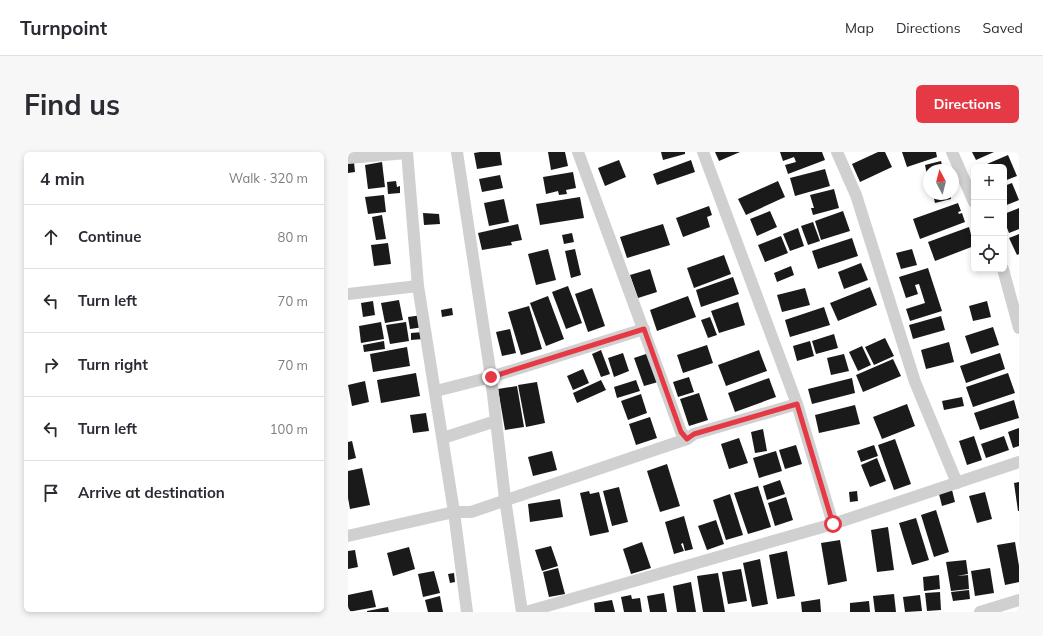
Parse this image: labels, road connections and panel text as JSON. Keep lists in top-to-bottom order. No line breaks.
{"north":"top","page":{"header":"Turnpoint","nav":["Map","Directions","Saved"],"buttons":"Directions","title":"Find us","heading":["4 min","Walk · 320 m"],"map_buttons":["+","−"],"list":[["Continue","80 m"],["Turn left","70 m"],["Turn right","70 m"],["Turn left","100 m"],"Arrive at destination"]}}
